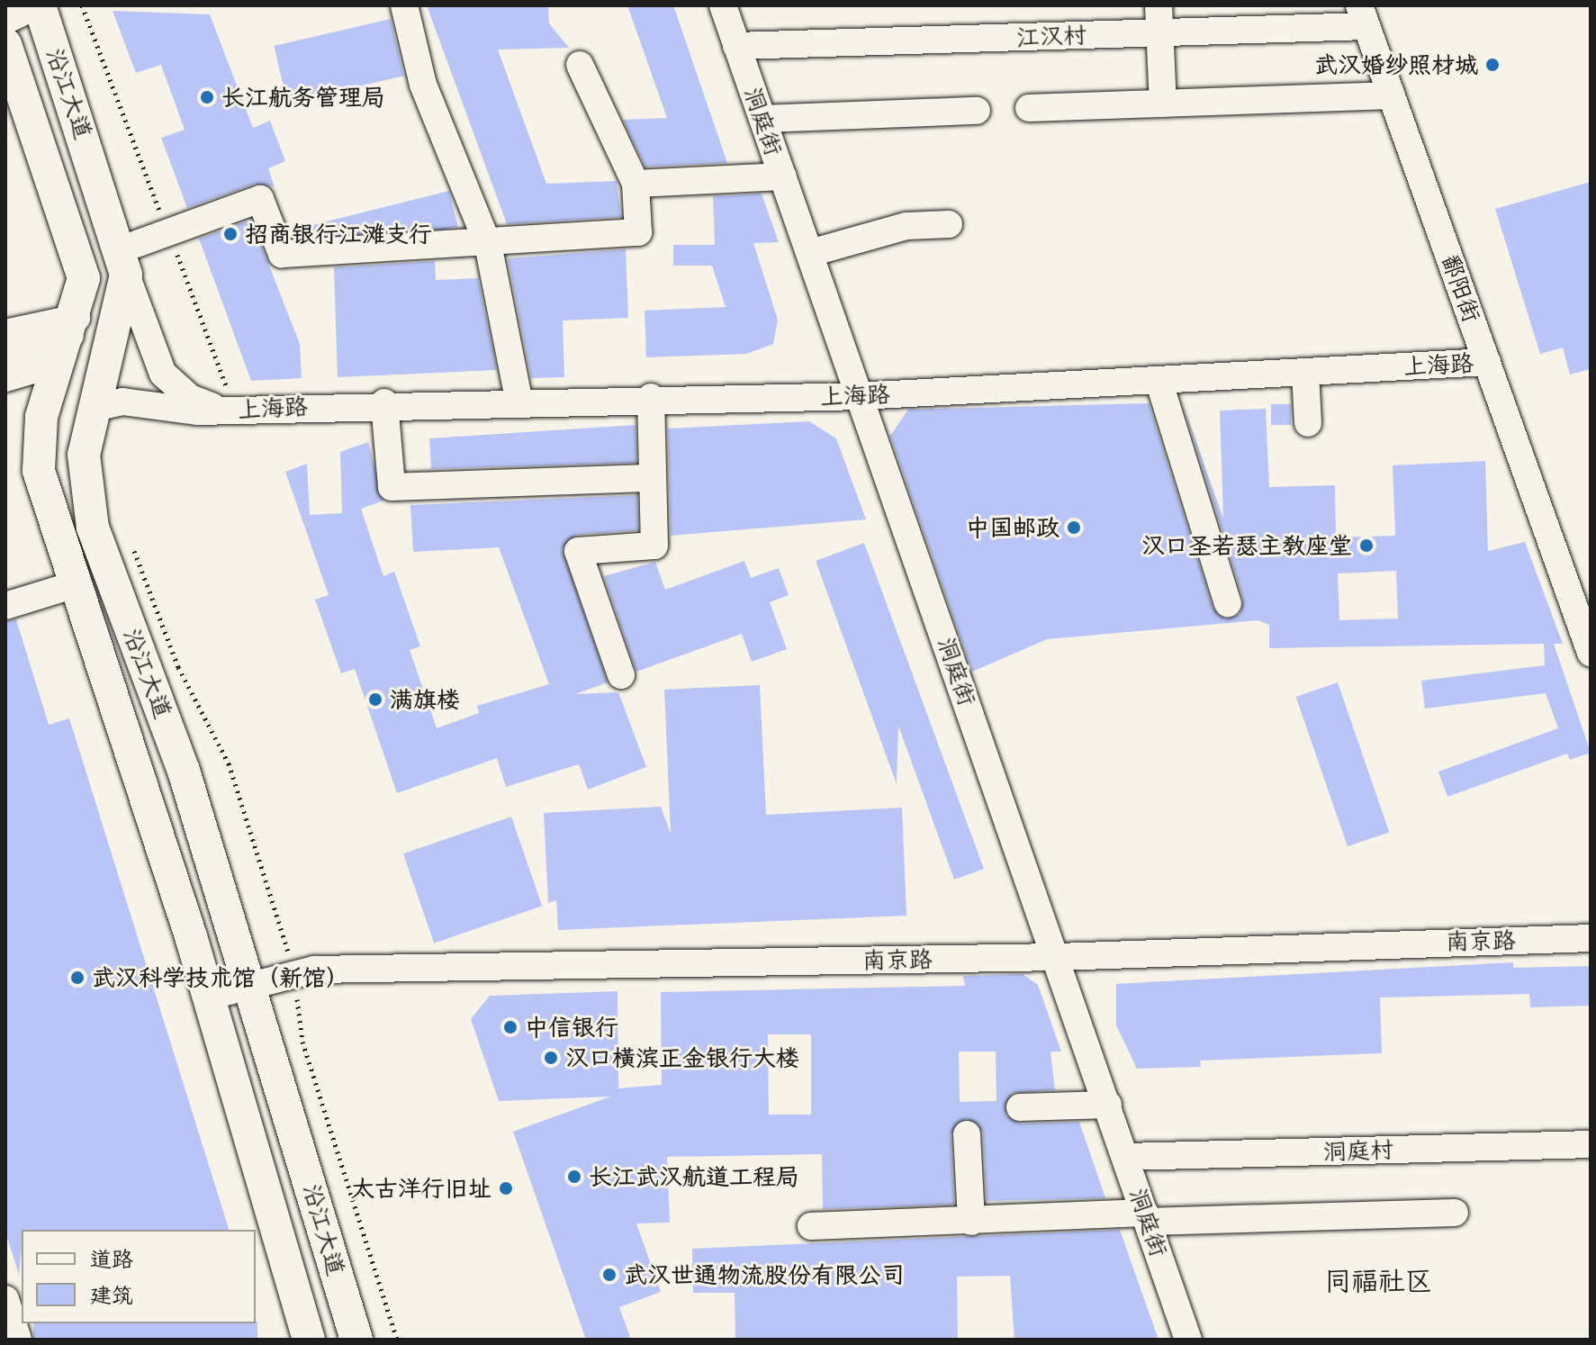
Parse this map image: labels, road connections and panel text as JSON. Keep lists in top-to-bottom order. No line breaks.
{"streets":{"main road":["沿江大道"],"street":["江汉村","洞庭街","鄱阳街","上海路","南京路","洞庭村"]},"crossings":[["江汉村","洞庭街"],["江汉村","鄱阳街"],["沿江大道","上海路"],["沿江大道","南京路"],["洞庭街","上海路"],["洞庭街","南京路"],["洞庭街","洞庭村"],["鄱阳街","上海路"]],"districts":["同福社区"],"places":["武汉婚纱照材城","长江航务管理局","招商银行江滩支行","中国邮政","汉口圣若瑟主教座堂","满旗楼","武汉科学技术馆（新馆）","中信银行","汉口横滨正金银行大楼","长江武汉航道工程局","太古洋行旧址","武汉世通物流股份有限公司"],"legend":["道路","建筑"]}
